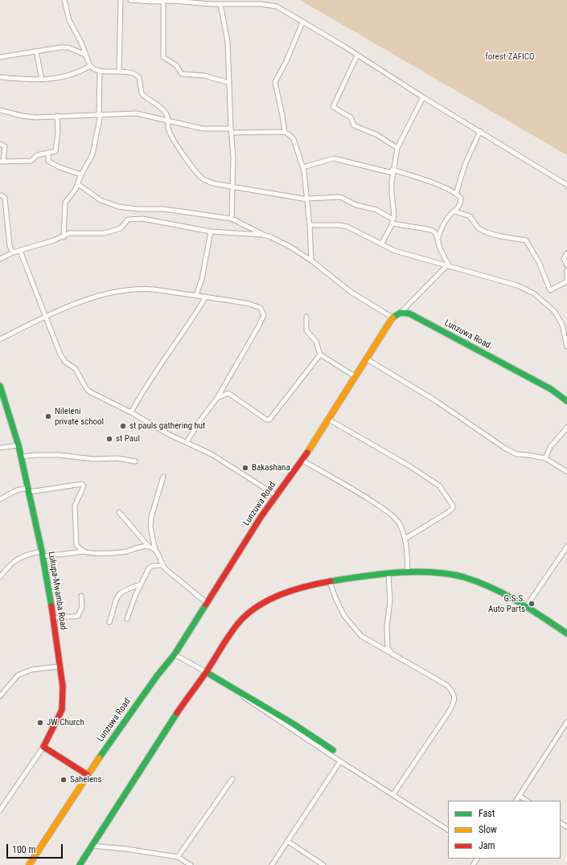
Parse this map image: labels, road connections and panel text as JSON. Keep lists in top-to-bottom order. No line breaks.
{"streets":{"street":["Lunzuwa Road","Lukupa-Mwamba Road"]},"parks":["forest ZAFICO"],"places":["Nileleni private school","st pauls gathering hut","st Paul","Bakashana","G.S.S. Auto Parts","JW Church","Sahelens"],"legend":["Fast","Slow","Jam"],"scale_bar":"100 m"}
